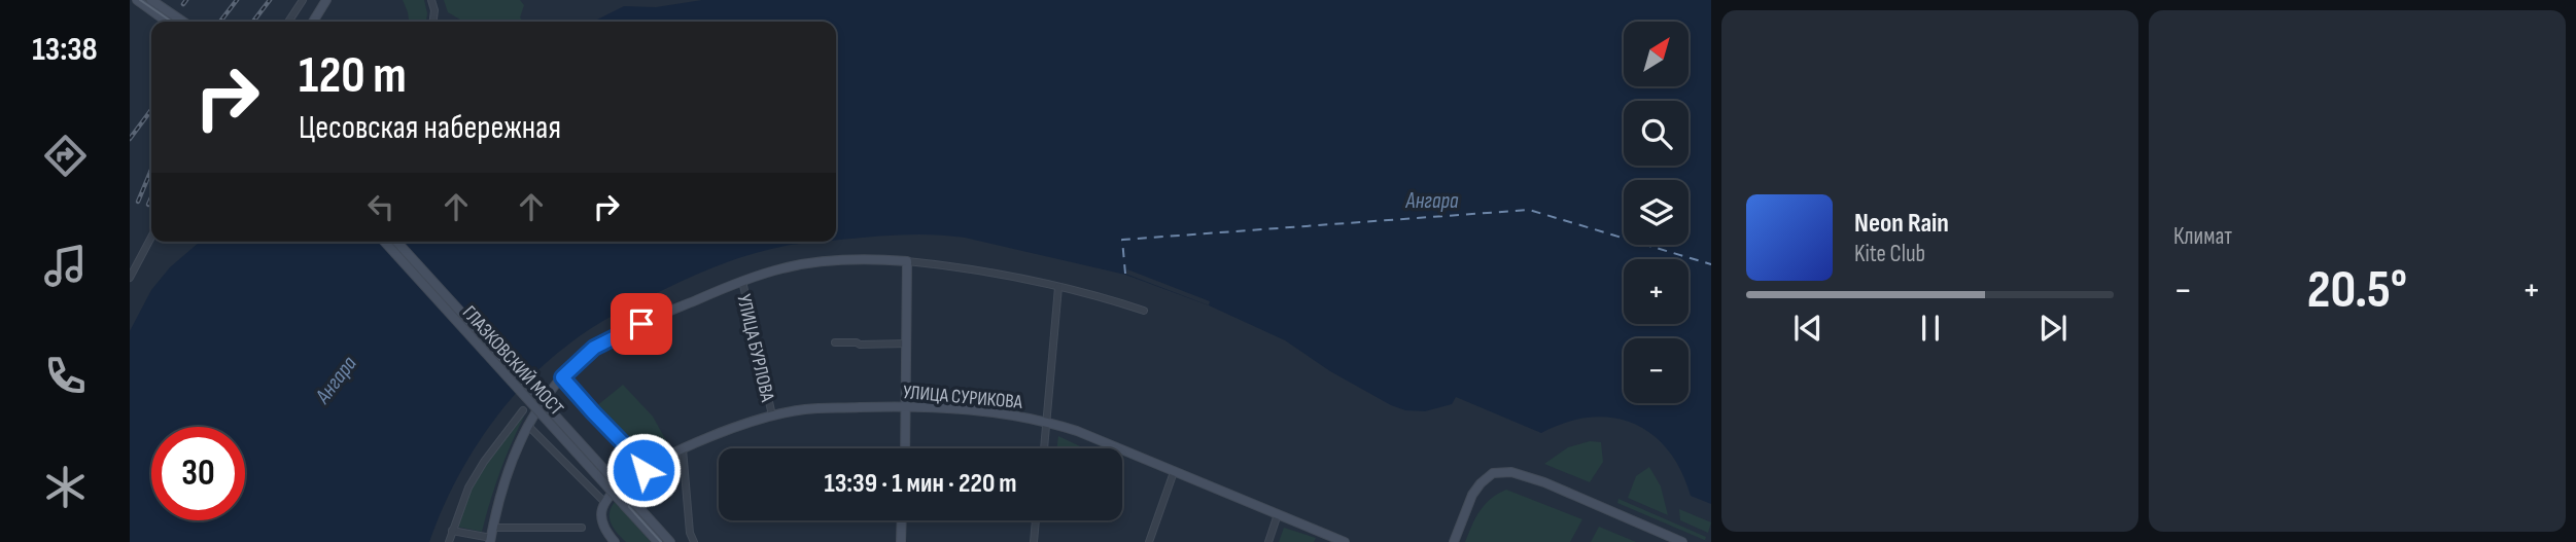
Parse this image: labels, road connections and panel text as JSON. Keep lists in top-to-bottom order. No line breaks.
{"streets":{"main road":["ГЛАЗКОВСКИЙ МОСТ","УЛИЦА СУРИКОВА"],"street":["УЛИЦА БУРЛОВА"]},"crossings":[["УЛИЦА БУРЛОВА","УЛИЦА СУРИКОВА"]],"water":["Ангара"],"north":"top right","page":{"tabs":"13:38","tile":"Климат","map_buttons":["+","−"],"turn":["120 m","Цесовская набережная"],"song":["Neon Rain","Kite Club"],"heat":["−","20.5°","+"],"limit":"30","trip":"13:39 · 1 мин · 220 m"}}
